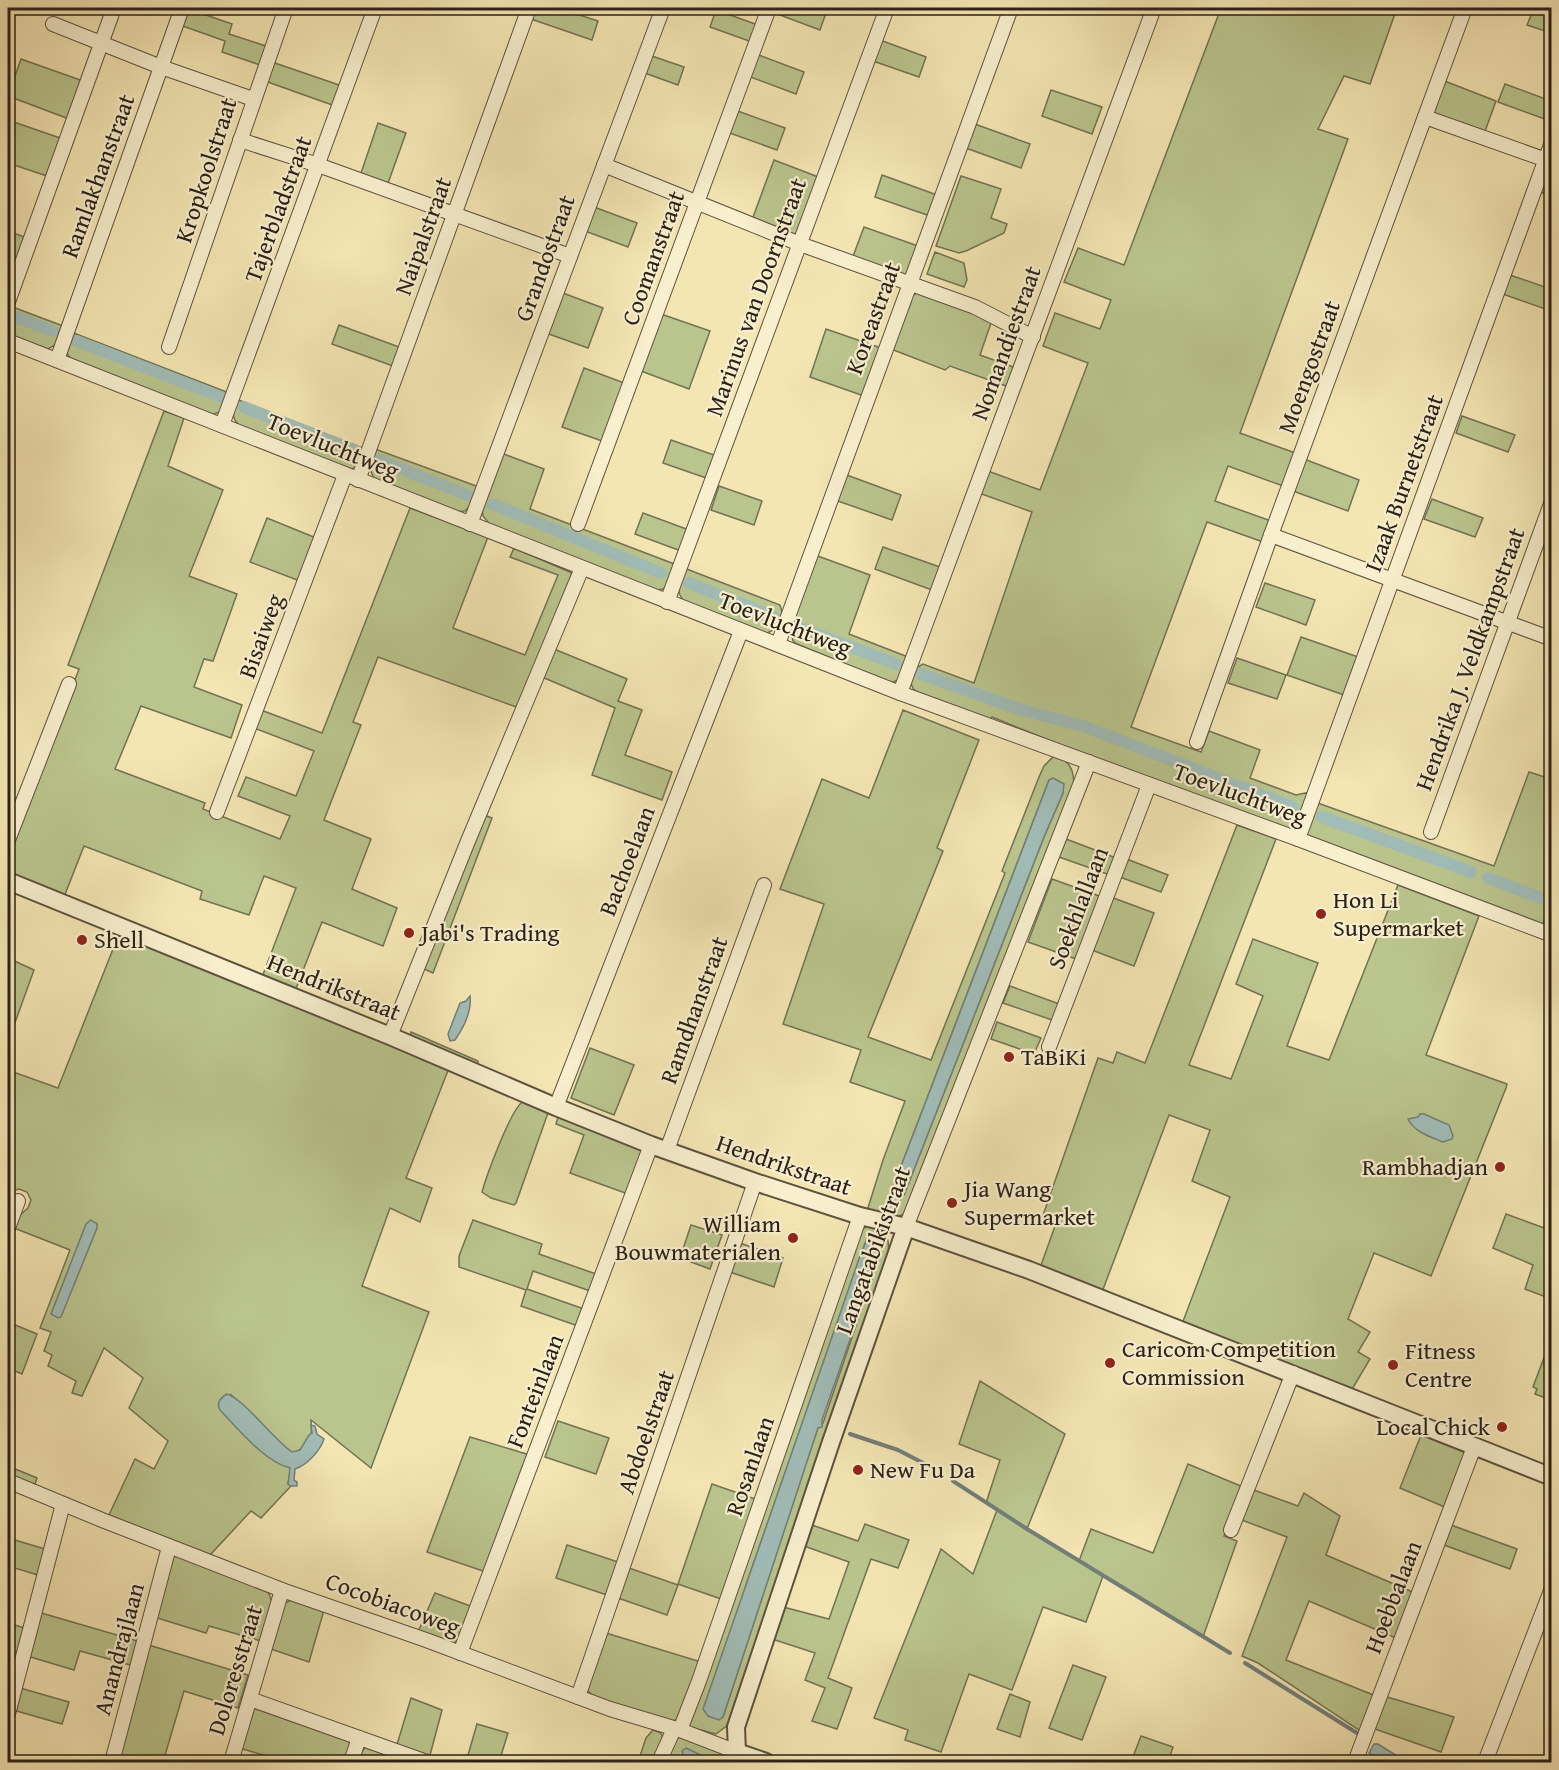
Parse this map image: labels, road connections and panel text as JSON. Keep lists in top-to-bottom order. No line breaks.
{"streets":{"street":["Kropkoolstraat","Ramlakhanstraat","Tajerbladstraat","Naipalstraat","Grandostraat","Coomanstraat","Marinus van Doornstraat","Koreastraat","Nomandiestraat","Moengostraat","Toevluchtweg","Izaak Burnetstraat","Bisaiweg","Hendrika J. Veldkampstraat","Bachoelaan","Soekhlallaan","Hendrikstraat","Ramdhanstraat","Langatabikistraat","Fonteinlaan","Abdoelstraat","Rosanlaan","Hoebbalaan","Cocobiacoweg","Anandrajlaan","Doloresstraat"]},"crossings":[["Ramlakhanstraat","Toevluchtweg"],["Tajerbladstraat","Toevluchtweg"],["Naipalstraat","Toevluchtweg"],["Naipalstraat","Bisaiweg"],["Grandostraat","Toevluchtweg"],["Marinus van Doornstraat","Toevluchtweg"],["Koreastraat","Toevluchtweg"],["Nomandiestraat","Toevluchtweg"],["Toevluchtweg","Izaak Burnetstraat"],["Toevluchtweg","Bisaiweg"],["Toevluchtweg","Bachoelaan"],["Toevluchtweg","Soekhlallaan"],["Toevluchtweg","Langatabikistraat"],["Bachoelaan","Hendrikstraat"],["Hendrikstraat","Ramdhanstraat"],["Hendrikstraat","Langatabikistraat"],["Hendrikstraat","Fonteinlaan"],["Hendrikstraat","Abdoelstraat"],["Hendrikstraat","Rosanlaan"],["Hendrikstraat","Hoebbalaan"],["Ramdhanstraat","Fonteinlaan"],["Langatabikistraat","Cocobiacoweg"],["Fonteinlaan","Cocobiacoweg"],["Abdoelstraat","Cocobiacoweg"],["Rosanlaan","Cocobiacoweg"],["Cocobiacoweg","Anandrajlaan"],["Cocobiacoweg","Doloresstraat"]],"places":["Hon Li Supermarket","Jabi's Trading","Shell","TaBiKi","Rambhadjan","Jia Wang Supermarket","William Bouwmaterialen","Caricom Competition Commission","Fitness Centre","Local Chick","New Fu Da"]}
